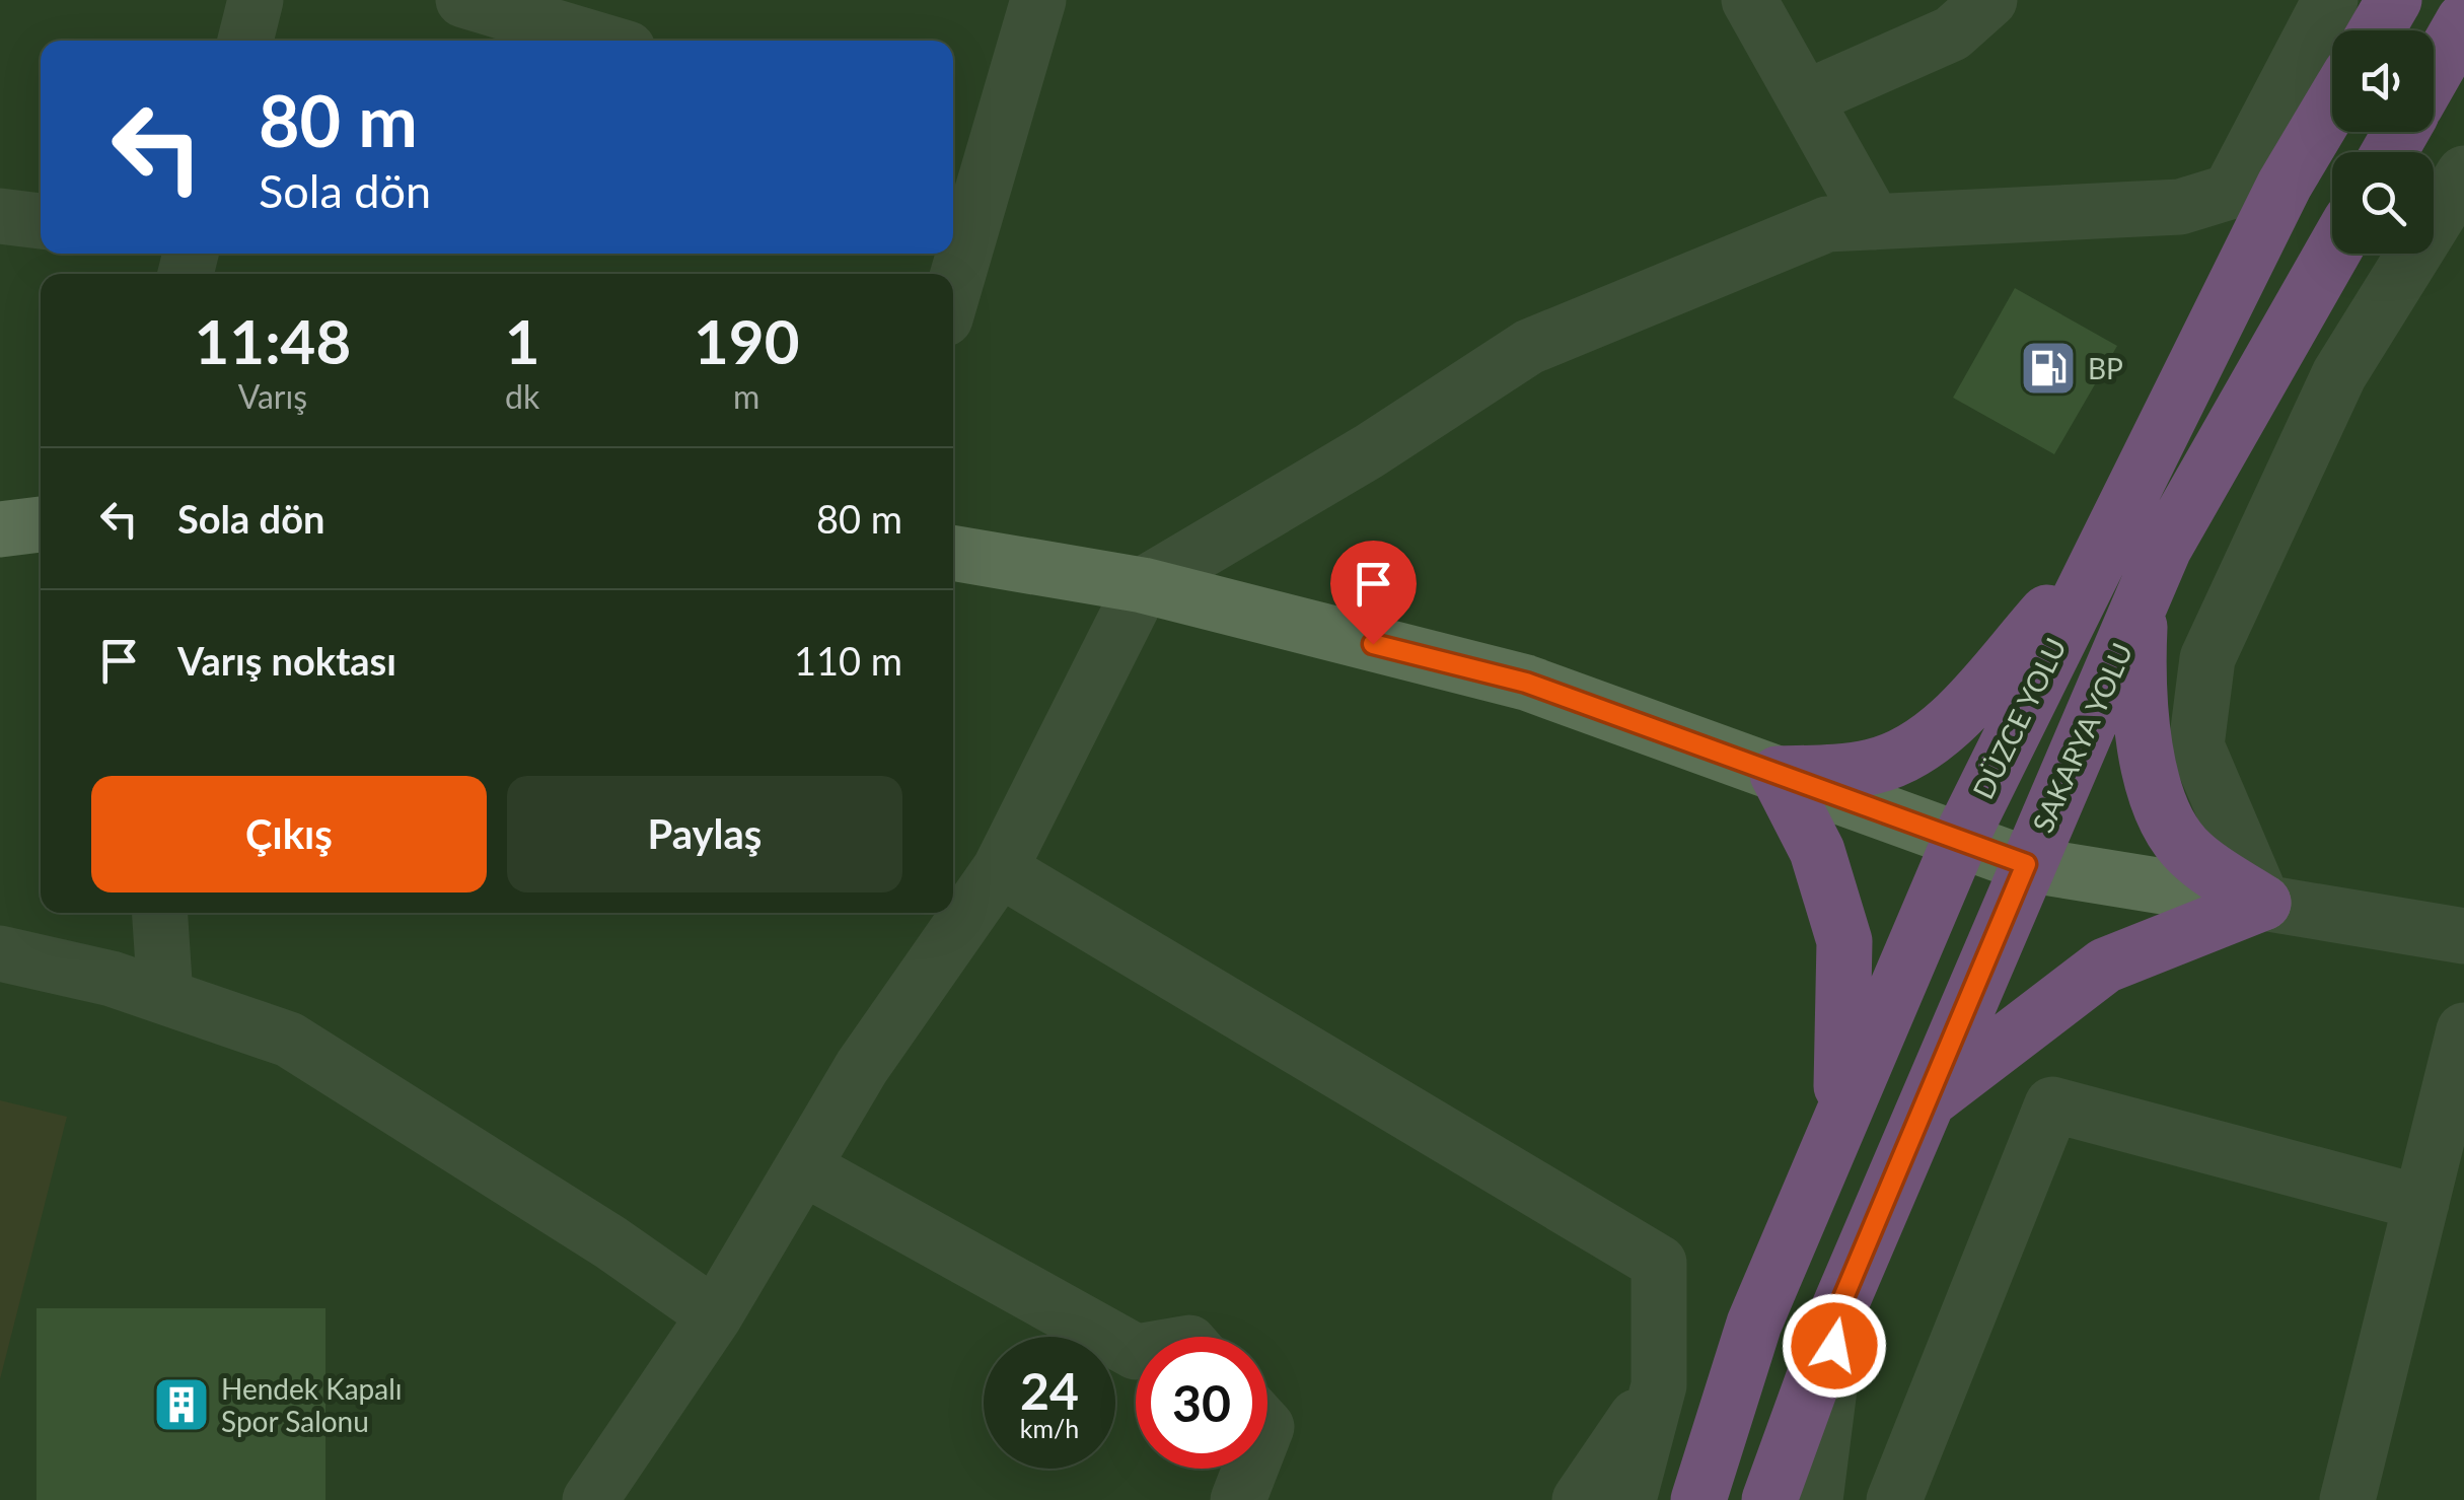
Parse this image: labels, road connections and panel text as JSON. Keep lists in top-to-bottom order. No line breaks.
{"streets":{"highway":["DÜZCE YOLU","SAKARYA YOLU"]},"places":{"fuel station":["BP"],"building":["Hendek Kapalı Spor Salonu"]},"page":{"turn":["80 m","Sola dön"],"eta":["11:48","Varış","1","dk","190","m"],"list":[{"name":"Sola dön","value":"80 m"},{"name":"Varış noktası","value":"110 m"}],"buttons":["Çıkış","Paylaş"],"speed":"24 km/h","limit":"30"}}
